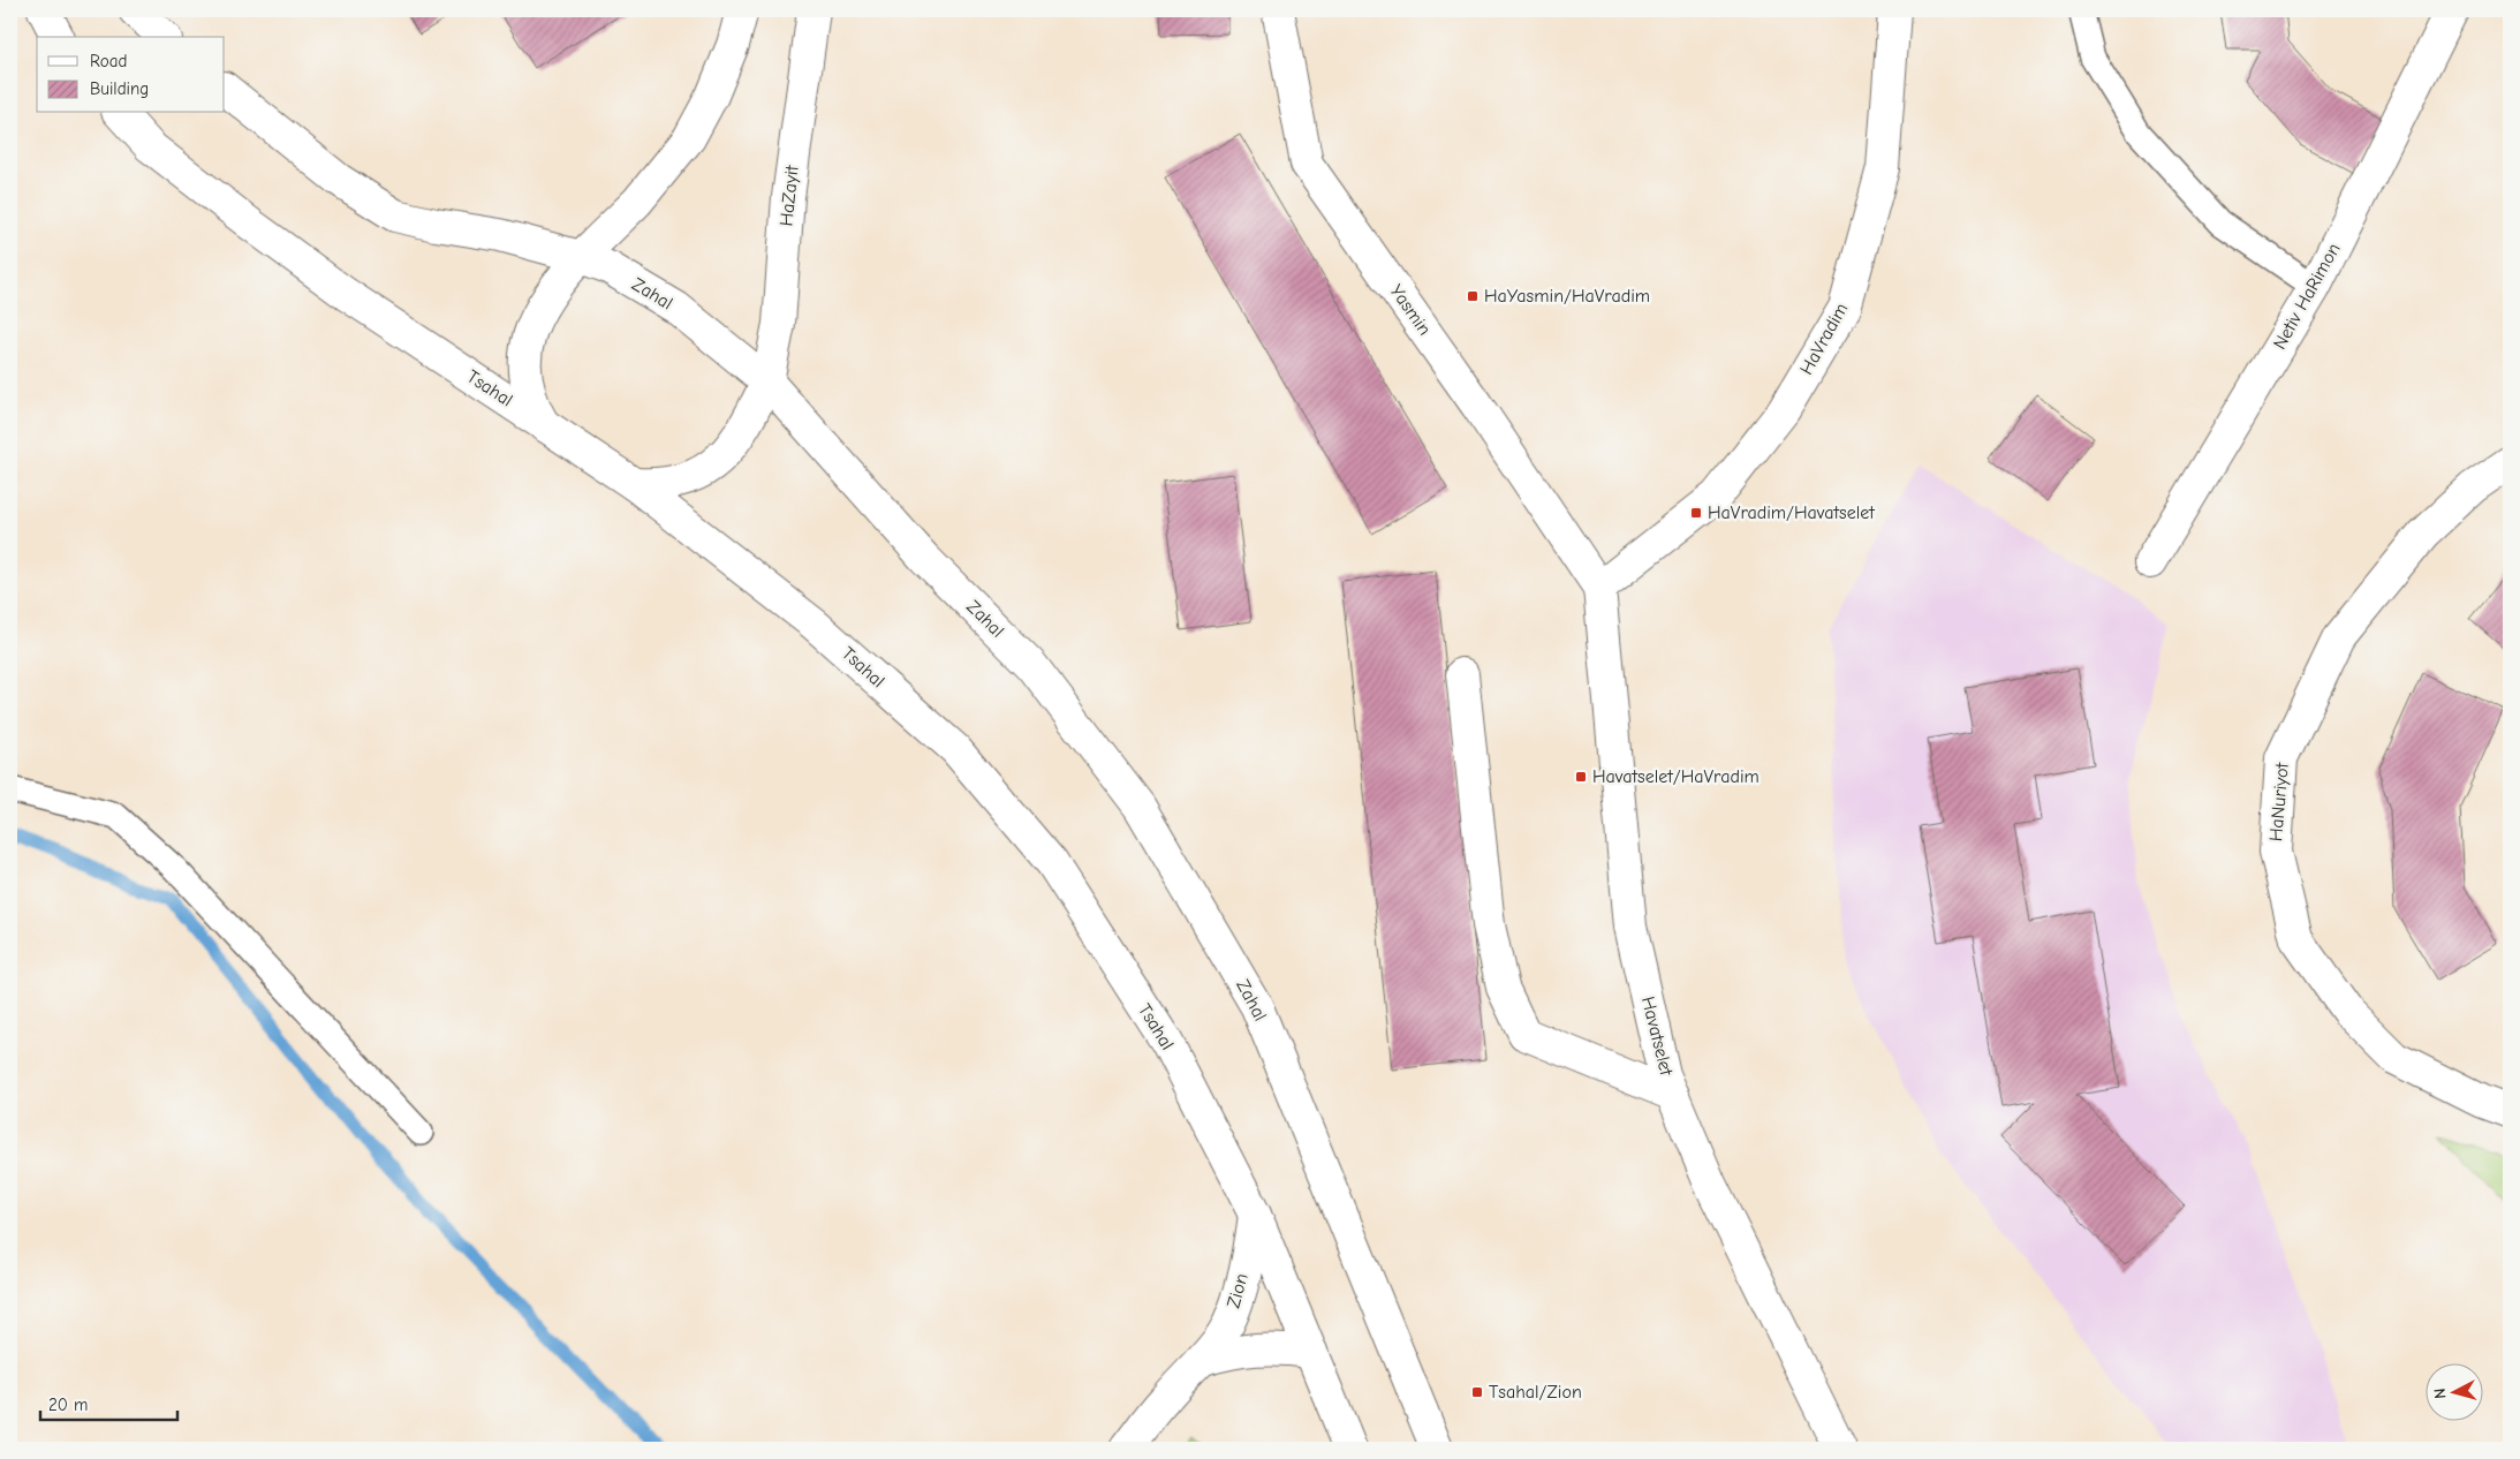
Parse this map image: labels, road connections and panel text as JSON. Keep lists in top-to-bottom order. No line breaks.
{"streets":{"street":["HaZayit","Zahal","Netiv HaRimon","Yasmin","HaVradim","Tsahal","HaNuriyot","Havatselet","Zion"]},"crossings":[["HaZayit","Zahal"],["HaZayit","Tsahal"],["Yasmin","HaVradim"],["Yasmin","Havatselet"],["HaVradim","Havatselet"],["Tsahal","Zion"]],"places":{"transit":["HaYasmin/HaVradim","HaVradim/Havatselet","Havatselet/HaVradim","Tsahal/Zion"]},"legend":["Road","Building"],"scale_bar":"20 m","north":"left"}
